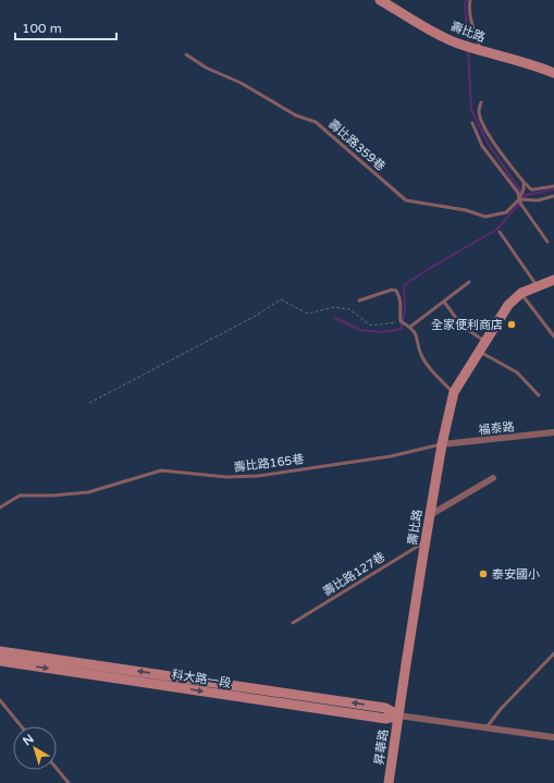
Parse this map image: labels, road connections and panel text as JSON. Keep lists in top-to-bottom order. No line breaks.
{"streets":{"street":["壽比路","福泰路","科大路一段","昇華路"],"lane":["壽比路359巷","壽比路165巷","壽比路127巷"]},"crossings":[["壽比路","福泰路"],["壽比路","壽比路165巷"],["壽比路","壽比路127巷"],["壽比路","科大路一段"],["壽比路","昇華路"],["福泰路","壽比路165巷"],["科大路一段","昇華路"]],"places":["全家便利商店","泰安國小"],"scale_bar":"100 m","north":"top left"}
